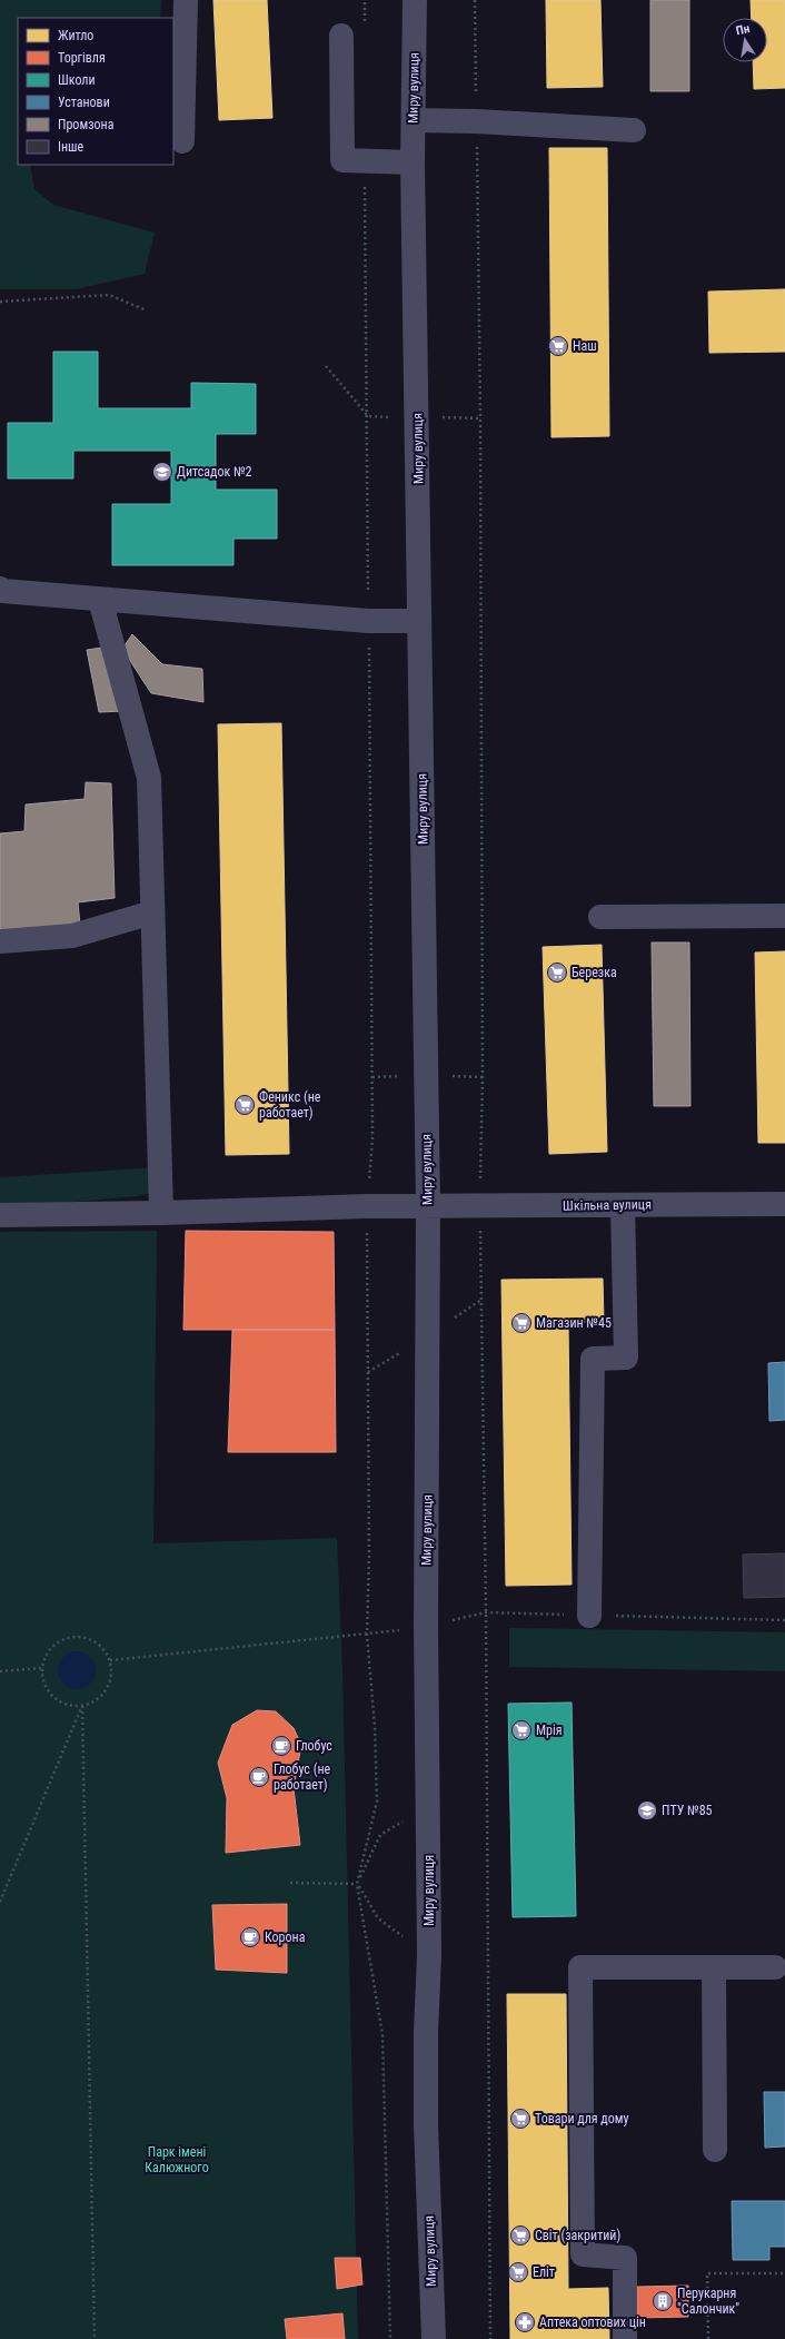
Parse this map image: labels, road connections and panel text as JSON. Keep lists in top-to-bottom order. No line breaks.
{"streets":{"street":["Миру вулиця","Шкільна вулиця"]},"crossings":[["Миру вулиця","Шкільна вулиця"]],"parks":["Парк імені Калюжного"],"places":{"supermarket":["Наш","Березка","Феникс (не работает)","Магазин №45","Мрія","Товари для дому","Світ (закритий)","Еліт"],"school or university":["Дитсадок №2","ПТУ №85"],"cafe":["Глобус","Глобус (не работает)","Корона"],"building":["Перукарня \"Салончик\""],"pharmacy":["Аптека оптових цін"]},"legend":["Житло","Торгівля","Школи","Установи","Промзона","Інше"],"north":"top"}
